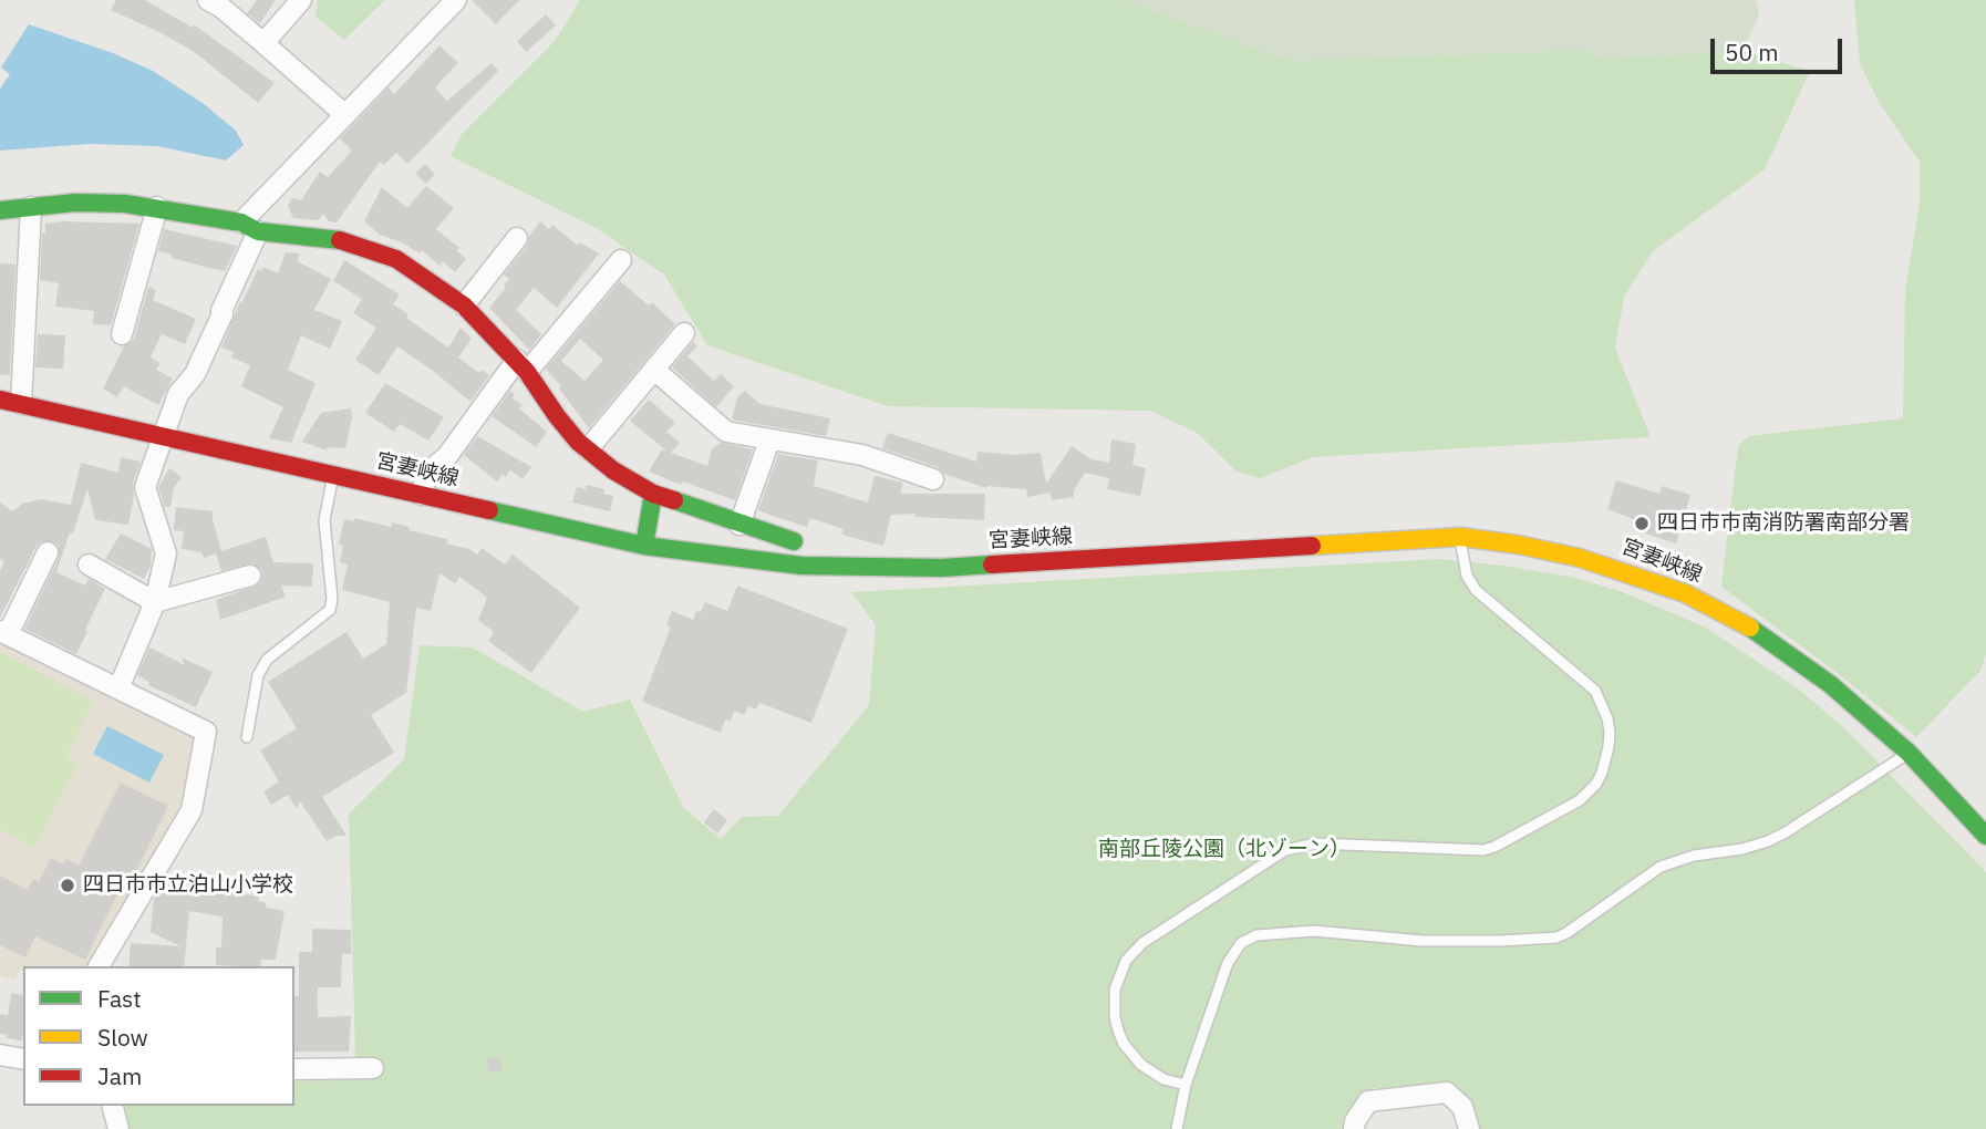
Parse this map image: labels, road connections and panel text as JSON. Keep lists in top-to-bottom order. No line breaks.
{"streets":{"main road":["宮妻峡線"]},"parks":["南部丘陵公園（北ゾーン）"],"places":["四日市市南消防署南部分署","四日市市立泊山小学校"],"legend":["Fast","Slow","Jam"],"scale_bar":"50 m"}
